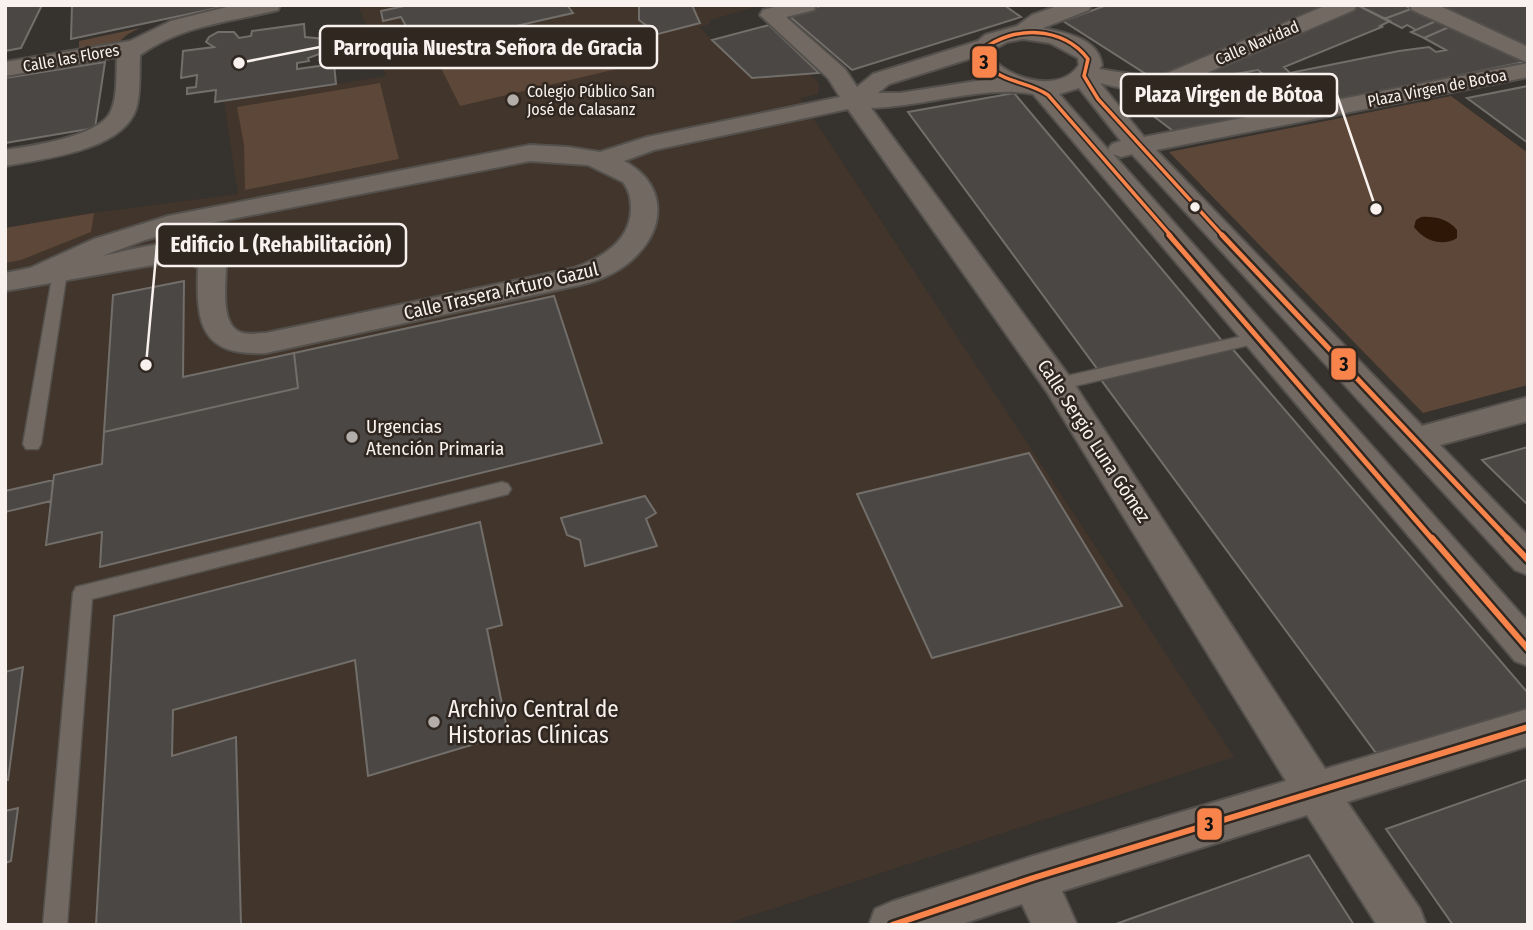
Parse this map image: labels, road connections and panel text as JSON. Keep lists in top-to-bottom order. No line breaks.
{"streets":{"street":["Calle Navidad","Calle las Flores","Plaza Virgen de Botoa","Calle Trasera Arturo Gazul","Calle Sergio Luna Gómez"]},"places":["Parroquia Nuestra Señora de Gracia","Colegio Público San José de Calasanz","Plaza Virgen de Bótoa","Edificio L (Rehabilitación)","Urgencias Atención Primaria","Archivo Central de Historias Clínicas"],"lines":["transit line 3"]}
